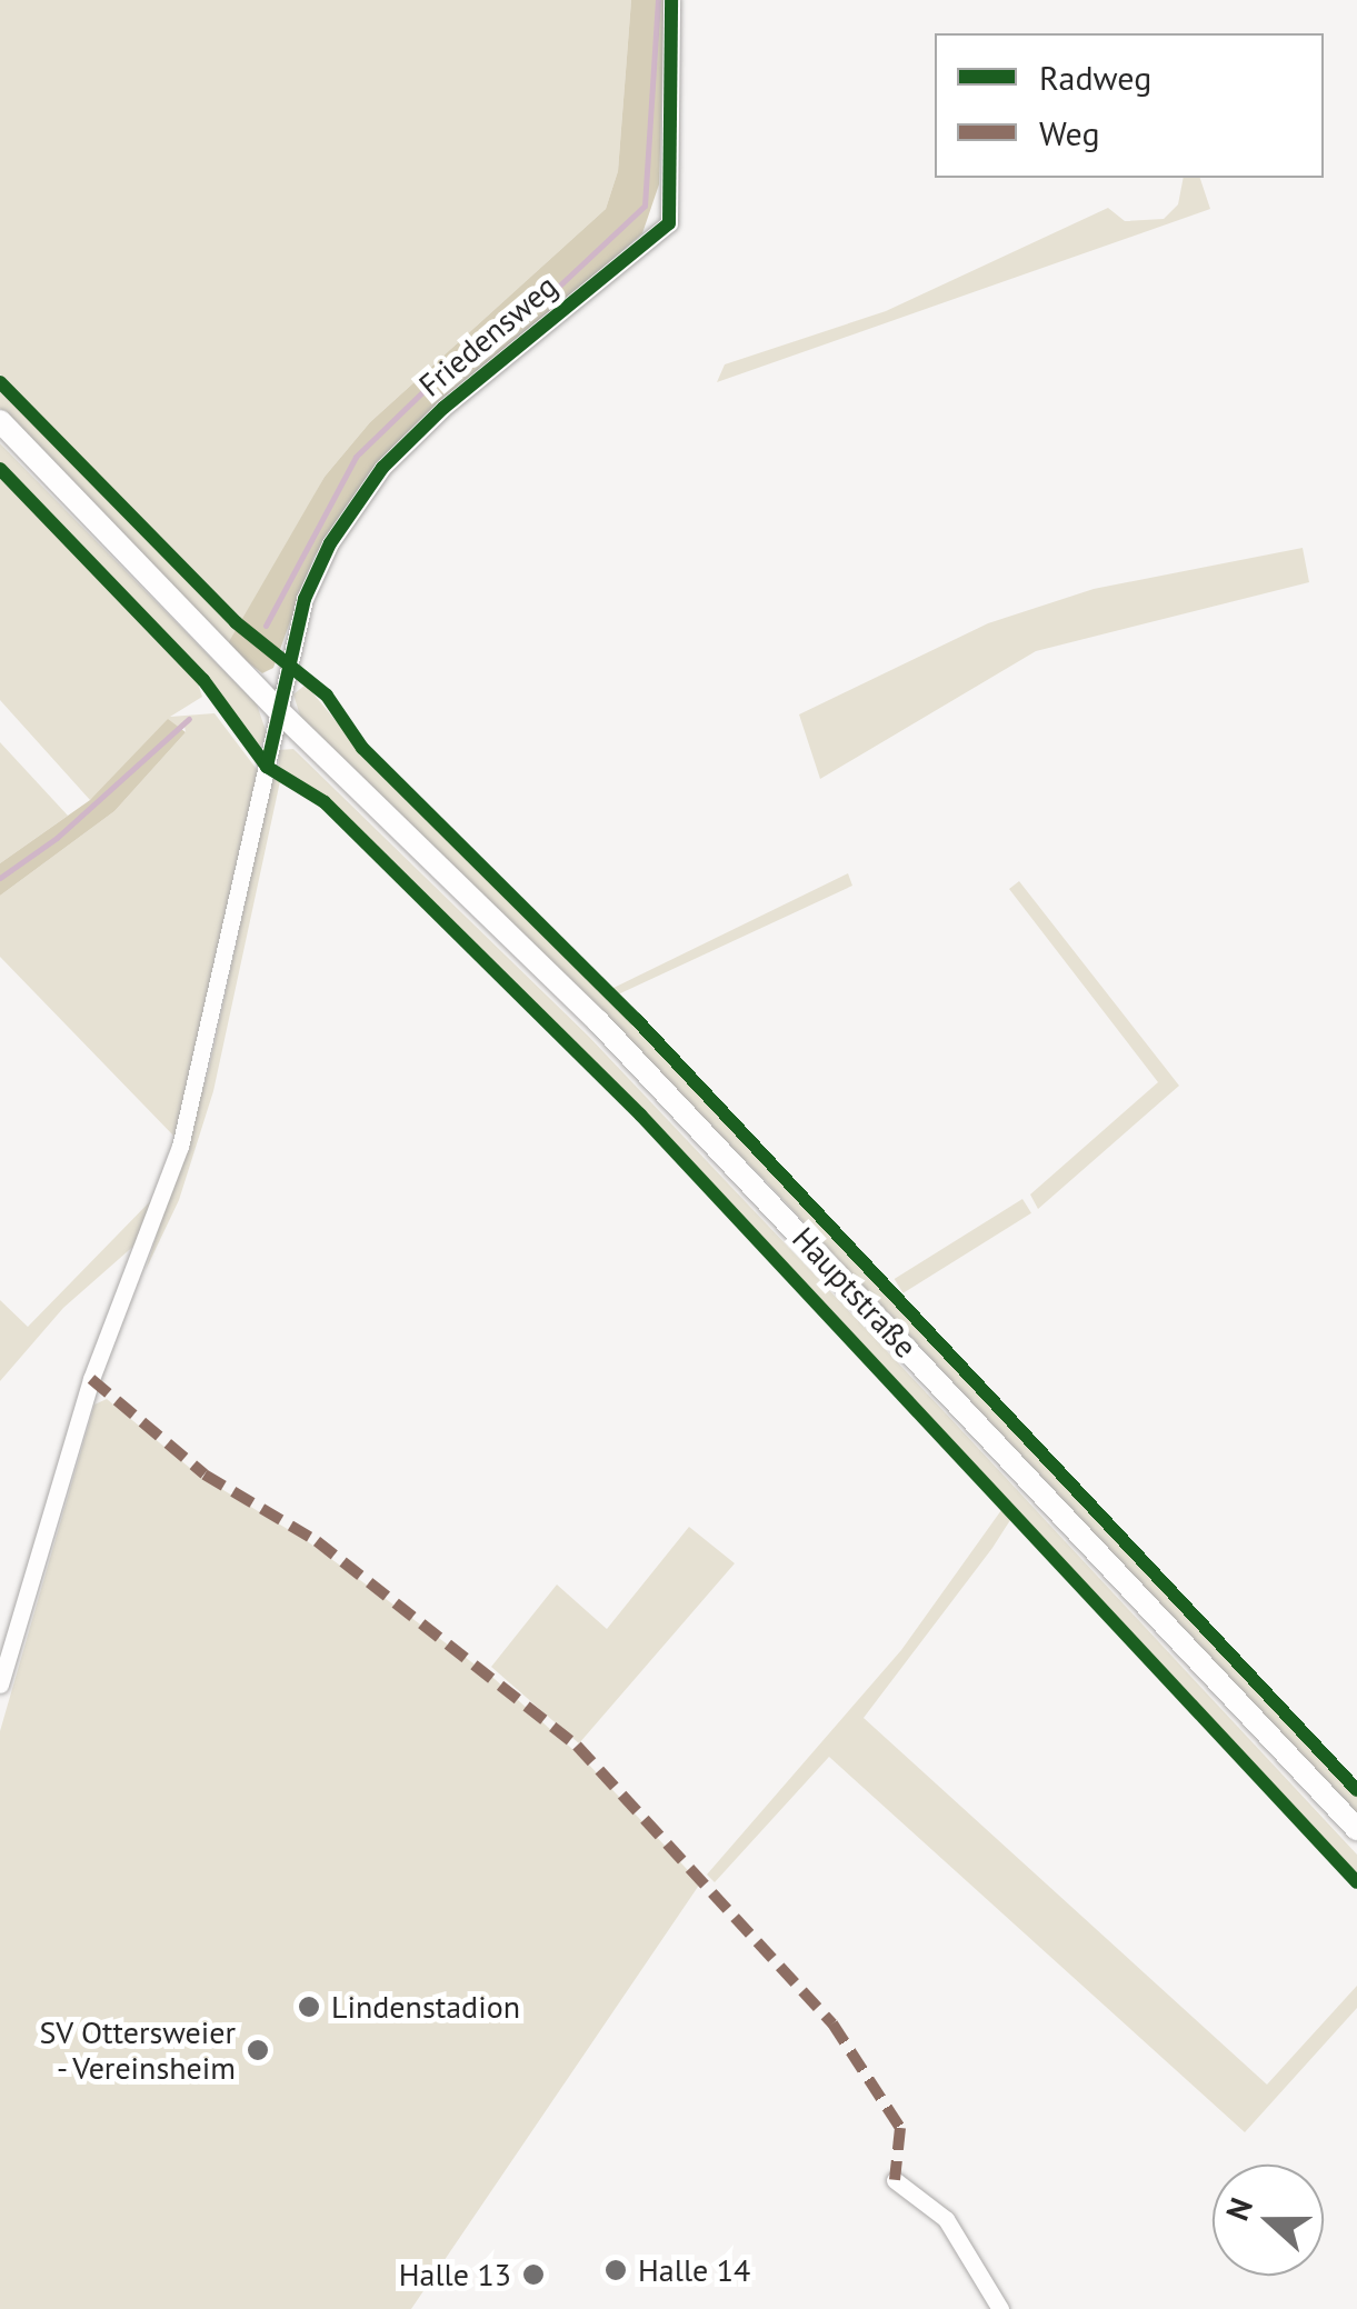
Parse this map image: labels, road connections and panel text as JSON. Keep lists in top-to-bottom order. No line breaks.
{"streets":{"street":["Friedensweg","Hauptstraße"]},"crossings":[["Friedensweg","Hauptstraße"]],"places":["Lindenstadion","SV Ottersweier - Vereinsheim","Halle 14","Halle 13"],"legend":["Radweg","Weg"],"north":"left"}
